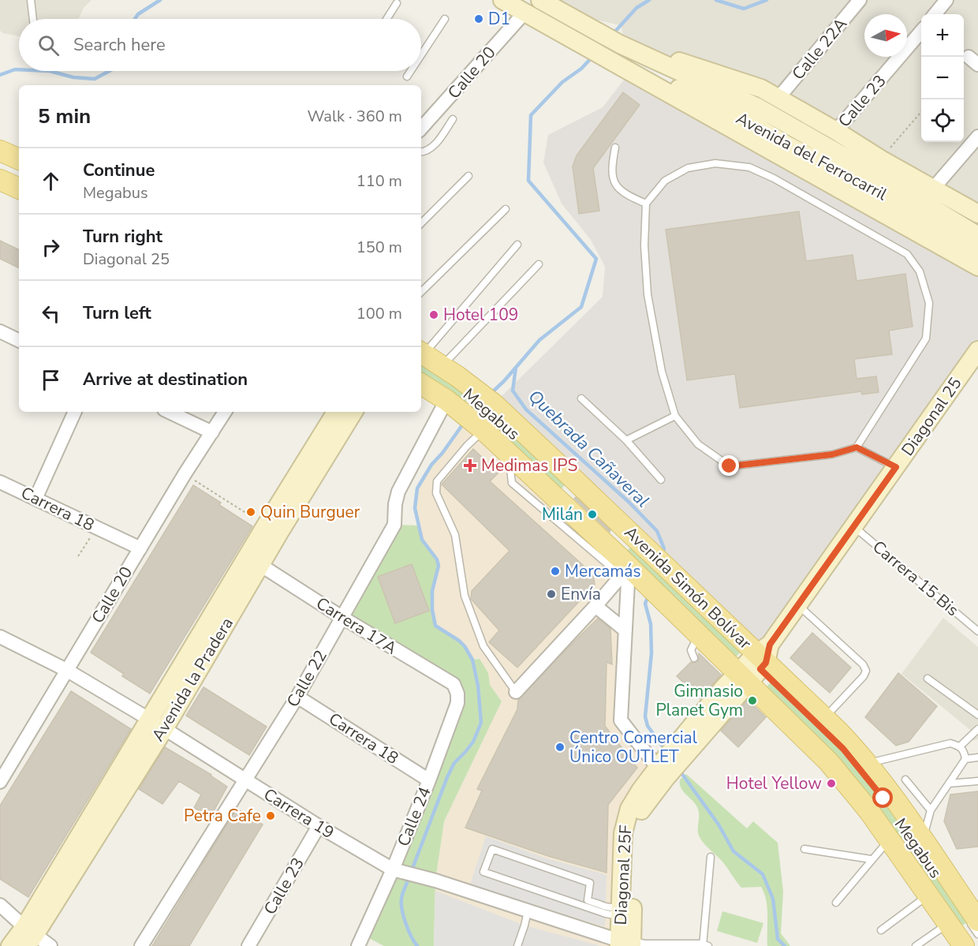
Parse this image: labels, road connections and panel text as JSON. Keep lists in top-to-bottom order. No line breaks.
{"streets":{"main road":["Avenida Simón Bolívar"],"street":["Calle 22A","Calle 20","Calle 23","Avenida del Ferrocarril","Diagonal 25","Carrera 18","Carrera 17A","Calle 22","Avenida la Pradera","Carrera 19","Calle 24","Diagonal 25F"],"lane":["Megabus","Carrera 15 Bis"]},"crossings":[["Calle 20","Carrera 18"],["Calle 20","Carrera 19"],["Calle 23","Carrera 19"],["Megabus","Diagonal 25"],["Megabus","Avenida Simón Bolívar"],["Megabus","Calle 22"],["Megabus","Diagonal 25F"],["Diagonal 25","Carrera 15 Bis"],["Diagonal 25","Avenida Simón Bolívar"],["Diagonal 25","Diagonal 25F"],["Carrera 18","Calle 22"],["Carrera 18","Calle 24"],["Avenida Simón Bolívar","Calle 22"],["Avenida Simón Bolívar","Diagonal 25F"],["Carrera 17A","Calle 22"],["Carrera 17A","Avenida la Pradera"],["Carrera 17A","Calle 24"],["Calle 22","Carrera 19"],["Avenida la Pradera","Carrera 19"],["Carrera 19","Calle 24"],["Carrera 19","Diagonal 25F"]],"water":["Quebrada Cañaveral"],"places":{"other":["D1","Hotel 109","Quin Burguer","Milán","Mercamás","Envía","Gimnasio Planet Gym","Centro Comercial Único OUTLET","Hotel Yellow","Petra Cafe"],"health":["Medimas IPS"]},"north":"right","page":{"map_buttons":["+","−"],"search":"Search here","heading":["5 min","Walk · 360 m"],"list":[["Continue","Megabus","110 m"],["Turn right","Diagonal 25","150 m"],["Turn left","100 m"],"Arrive at destination"]}}
